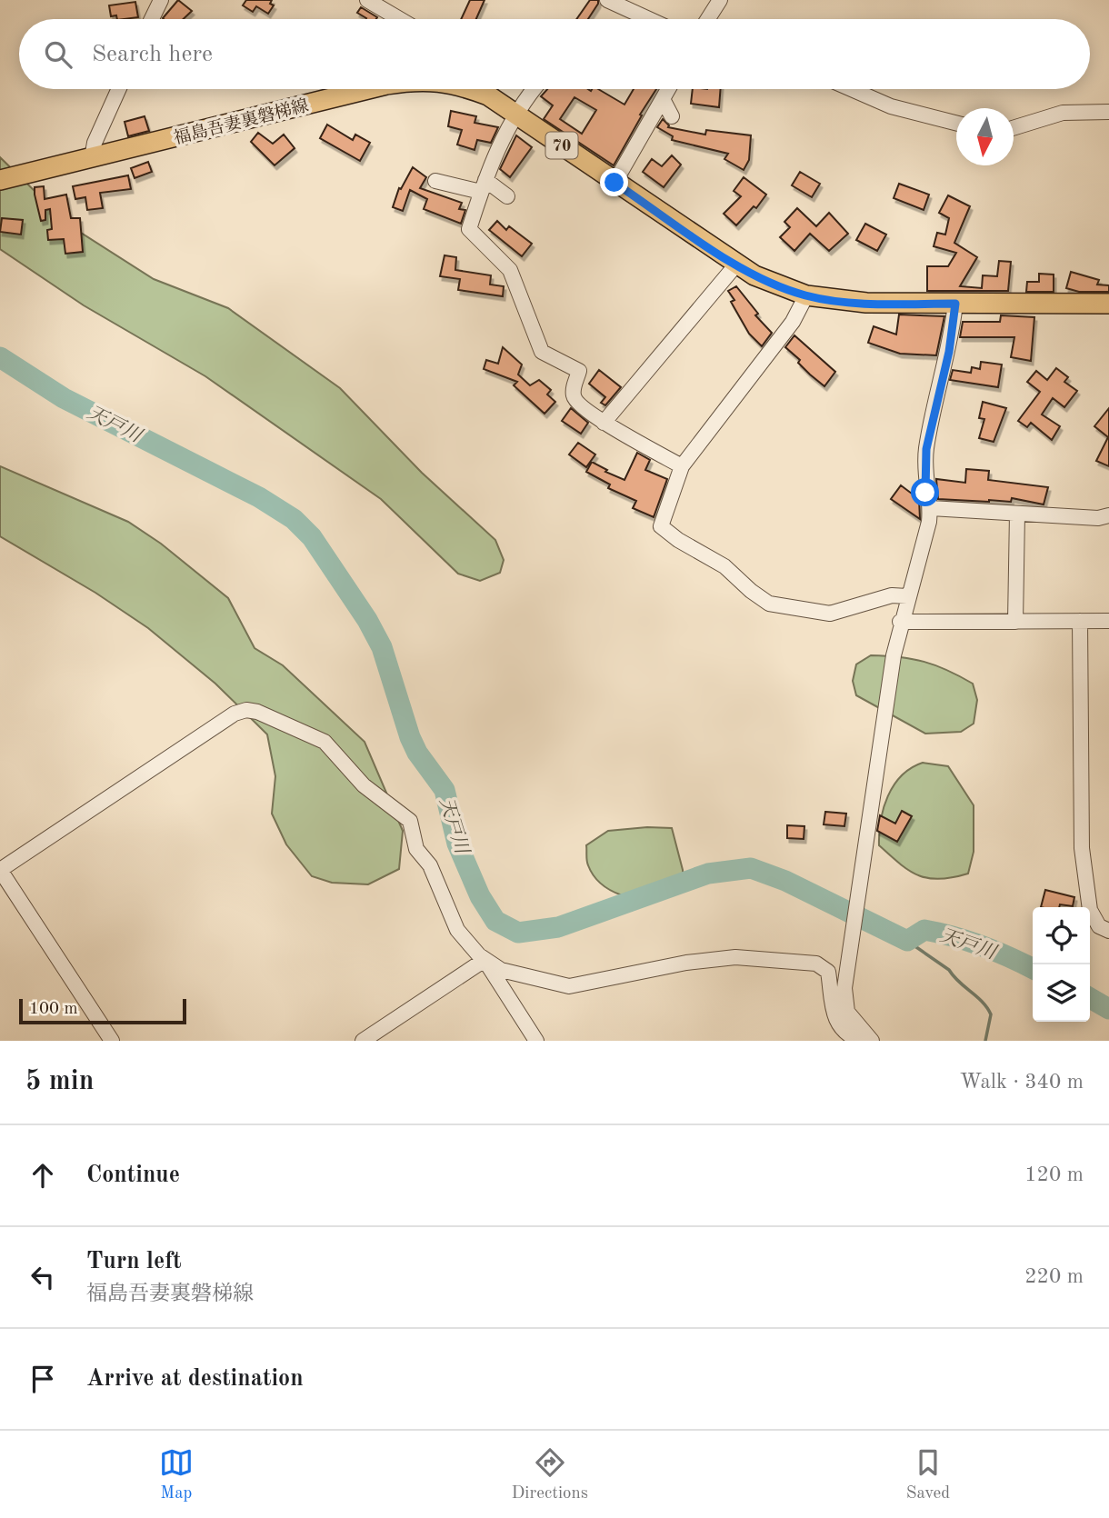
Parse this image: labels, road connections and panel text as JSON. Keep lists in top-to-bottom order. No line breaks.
{"streets":{"main road":["福島吾妻裏磐梯線","70"]},"water":["天戸川"],"scale_bar":"100 m","north":"bottom","page":{"search":"Search here","scale":"100 m","heading":["5 min","Walk · 340 m"],"list":[["Continue","120 m"],["Turn left","福島吾妻裏磐梯線","220 m"],"Arrive at destination"],"nav":["Map","Directions","Saved"]}}
